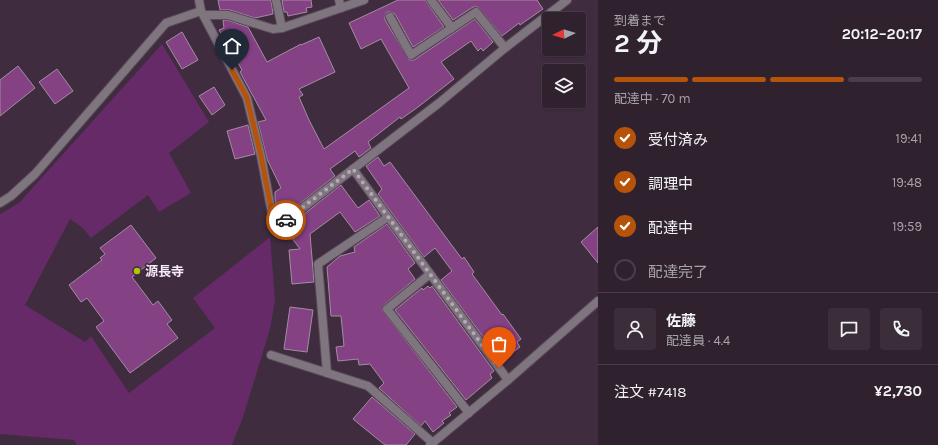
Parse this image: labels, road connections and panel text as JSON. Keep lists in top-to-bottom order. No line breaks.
{"places":["源長寺"],"north":"left","page":{"heading":["2 分","到着まで","20:12–20:17"],"panel":["佐藤","配達員 · 4.4","注文 #7418","¥2,730"],"bar":"配達中 · 70 m","list":[["受付済み","19:41"],["調理中","19:48"],["配達中","19:59"],"配達完了"]}}
